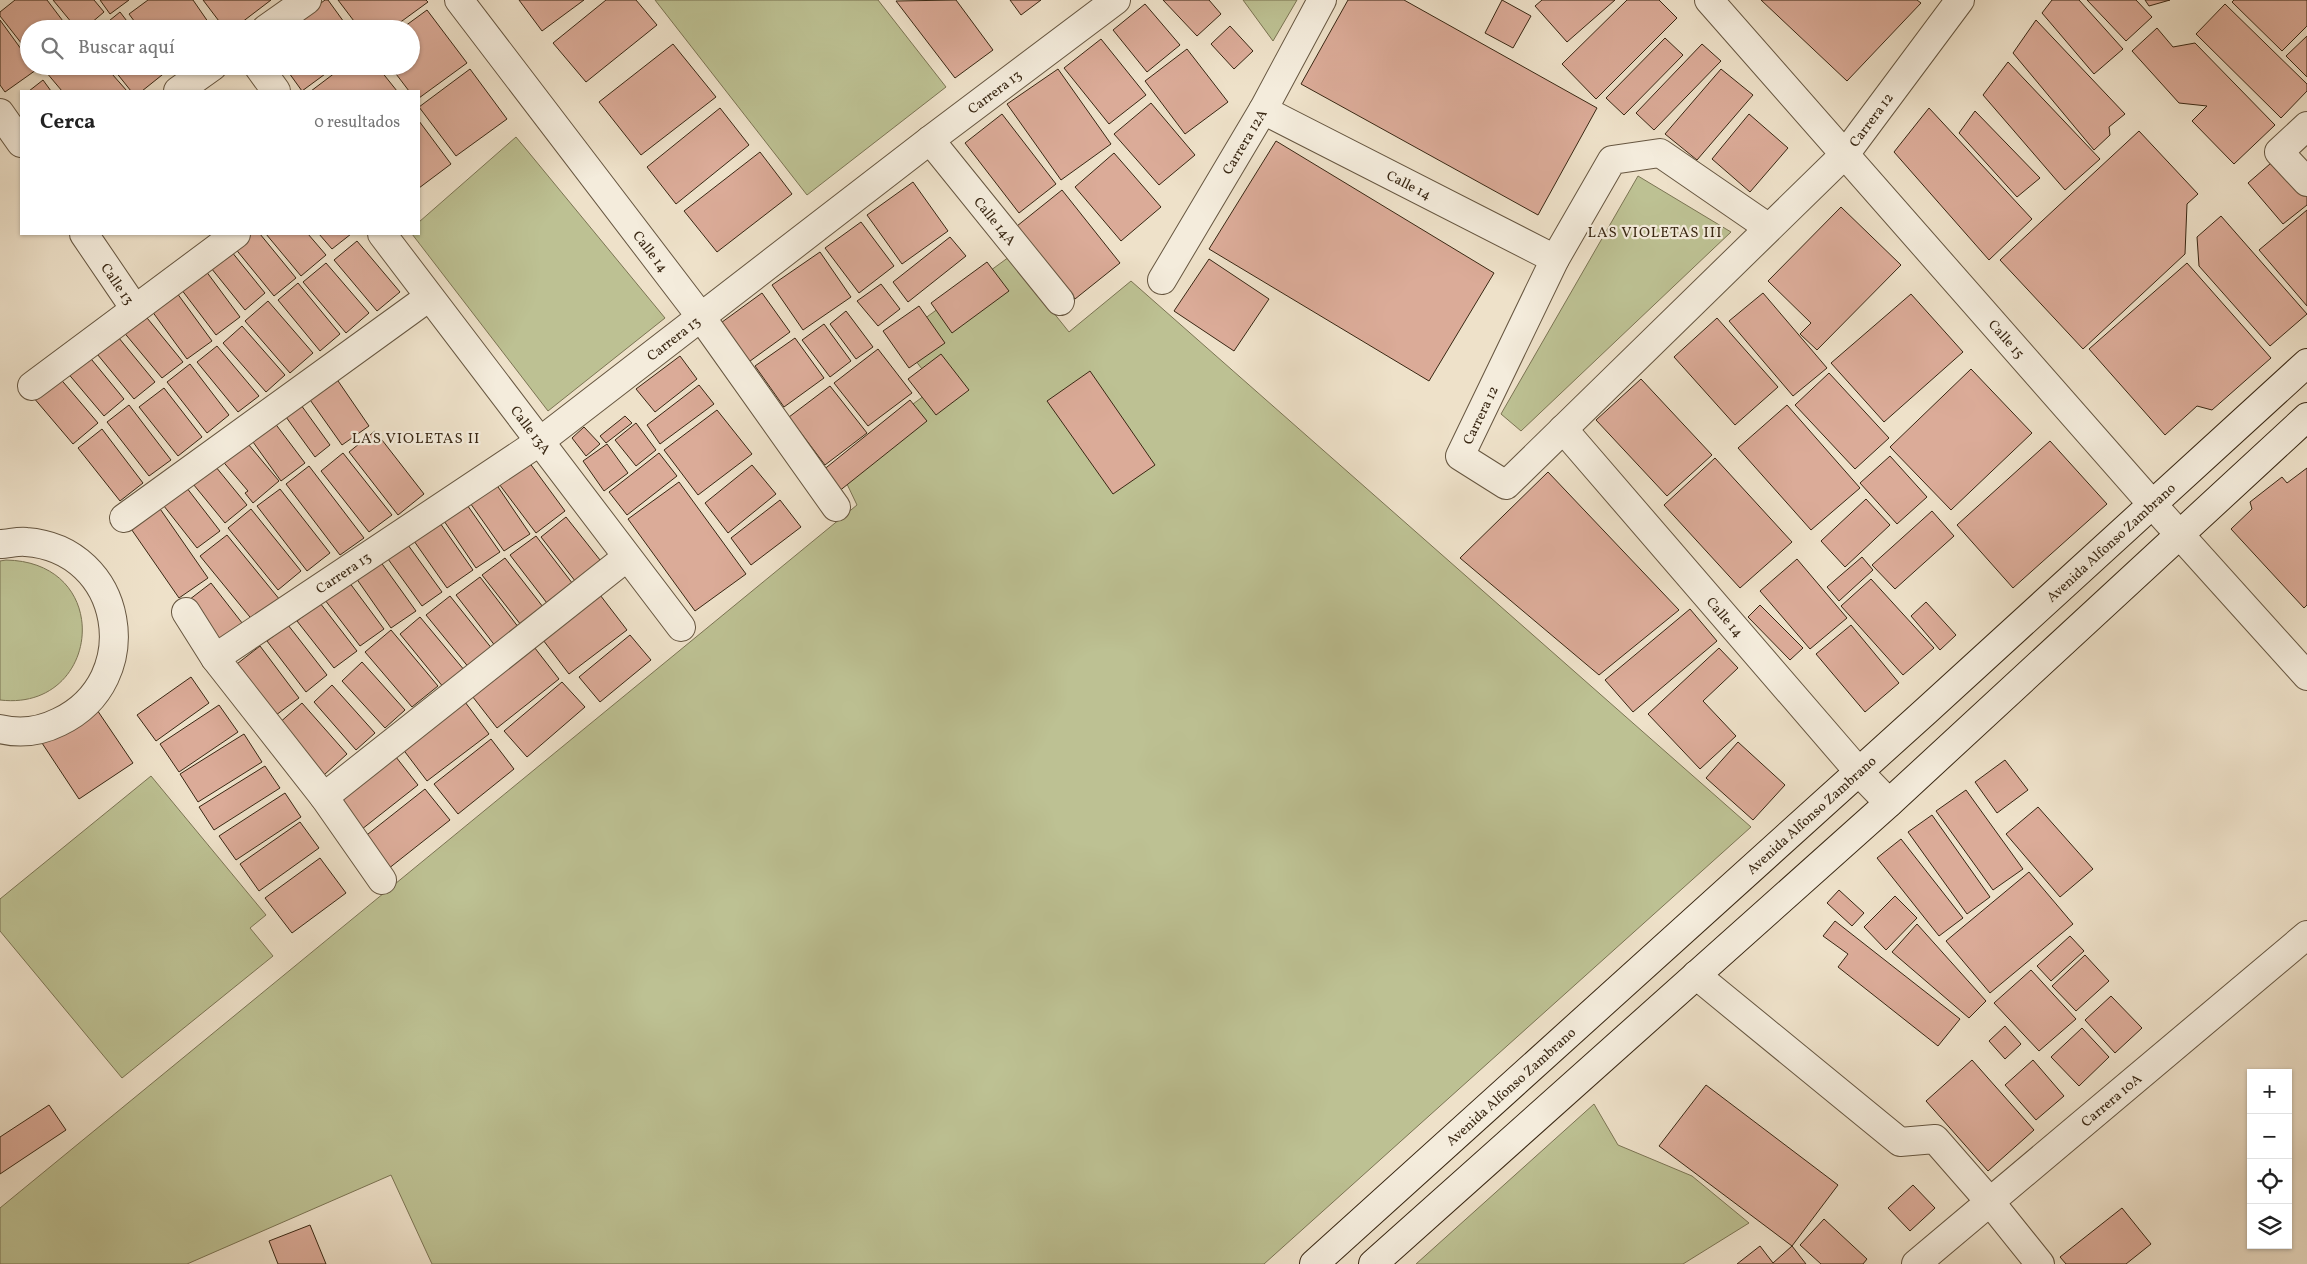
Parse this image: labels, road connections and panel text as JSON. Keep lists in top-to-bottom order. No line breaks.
{"streets":{"street":["Carrera 13","Carrera 12","Carrera 12A","Calle 14","Calle 14A","Calle 13","Calle 15","Calle 13A","Avenida Alfonso Zambrano","Carrera 10A"]},"crossings":[["Carrera 13","Calle 14"],["Carrera 13","Calle 14A"],["Carrera 13","Calle 13A"],["Carrera 12","Calle 14"],["Carrera 12","Calle 15"],["Carrera 12A","Calle 14"],["Calle 14","Avenida Alfonso Zambrano"],["Calle 15","Avenida Alfonso Zambrano"]],"districts":["LAS VIOLETAS III","LAS VIOLETAS II"],"page":{"search":"Buscar aquí","heading":["Cerca","0 resultados"],"map_buttons":["+","−"]}}
